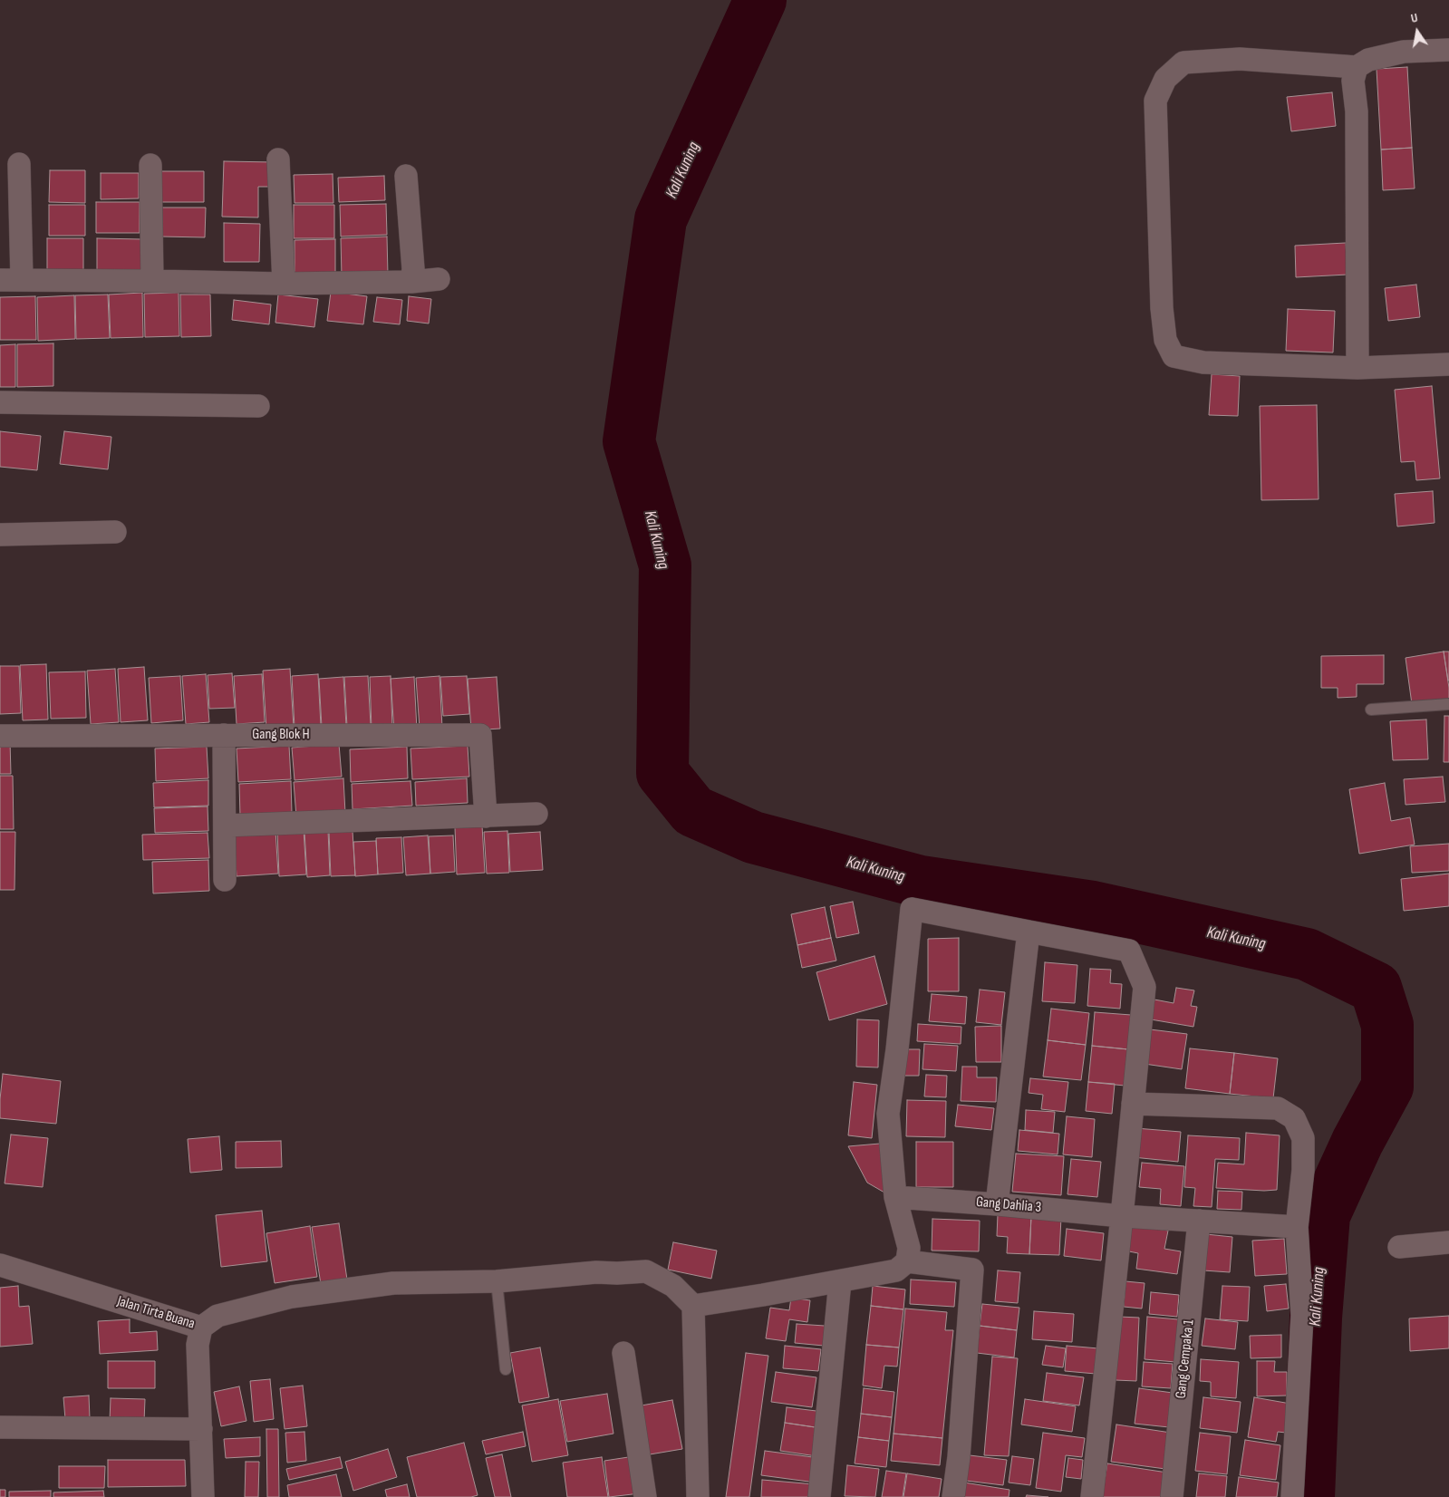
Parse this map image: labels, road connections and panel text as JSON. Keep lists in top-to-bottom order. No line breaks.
{"streets":{"street":["Gang Blok H","Gang Dahlia 3","Jalan Tirta Buana","Gang Cempaka 1"]},"crossings":[["Gang Dahlia 3","Gang Cempaka 1"]],"water":["Kali Kuning"],"north":"top"}
